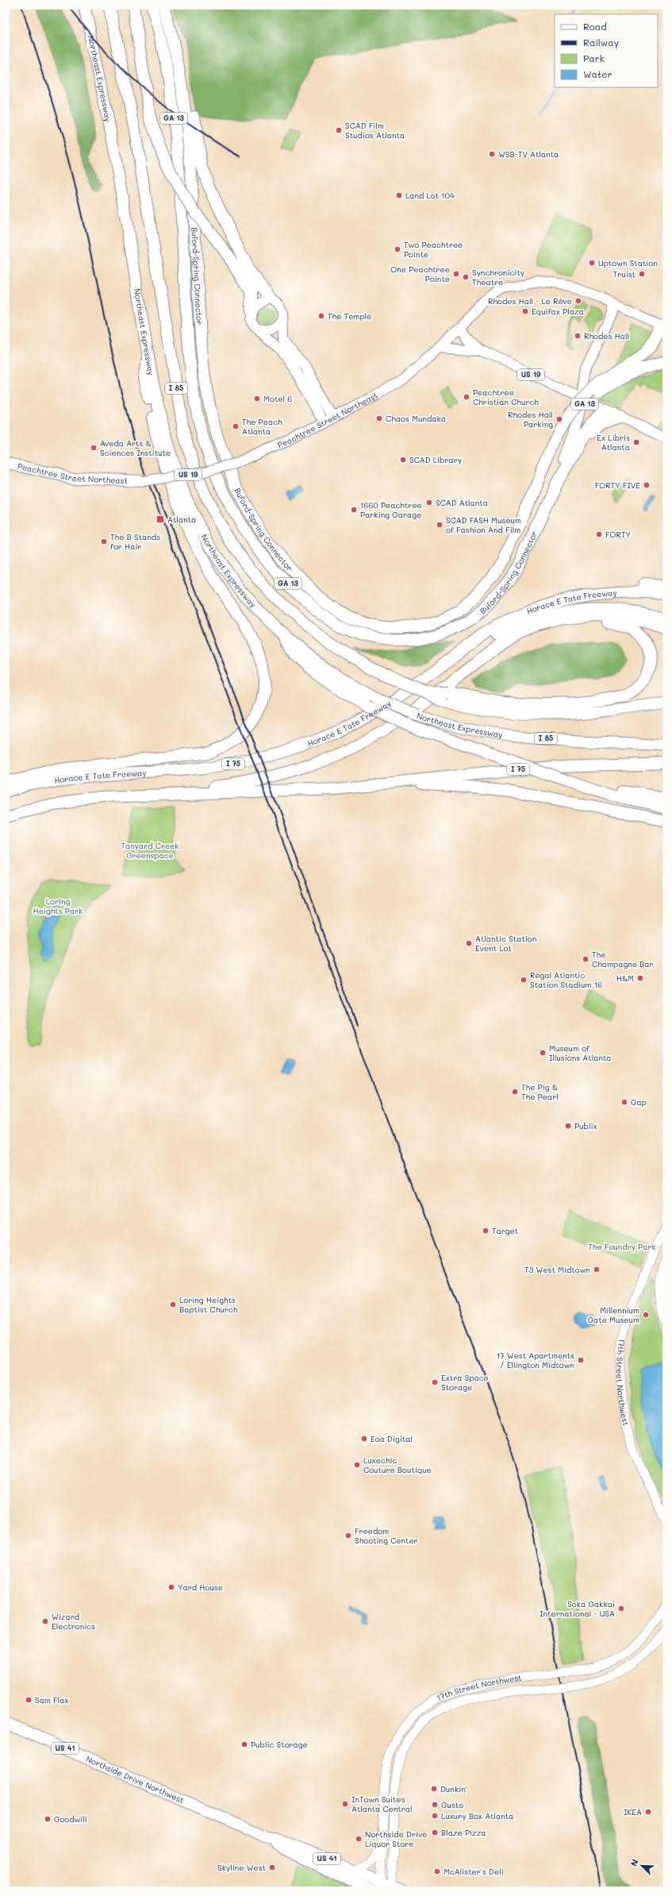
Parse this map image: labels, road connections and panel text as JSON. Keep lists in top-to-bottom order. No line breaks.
{"streets":{"highway":["Northeast Expressway","GA 13","Buford-Spring Connector","US 19","I 85","Peachtree Street Northeast","Horace E Tate Freeway","I 75","US 41","Northside Drive Northwest"],"main road":["17th Street Northwest"]},"crossings":[["US 19","Peachtree Street Northeast"],["17th Street Northwest","Northside Drive Northwest"]],"parks":["Tanyard Creek Greenspace","Loring Heights Park","The Foundry Park"],"places":{"other":["SCAD Film Studios Atlanta","WSB-TV Atlanta","Land Lot 104","Two Peachtree Pointe","Uptown Station","One Peachtree Pointe","Truist","Synchronicity Theatre","Rhodes Hall - Le Rêve","Equifax Plaza","The Temple","Rhodes Hall","Peachtree Christian Church","Motel 6","Chaos Mundaka","Rhodes Hall Parking","The Peach Atlanta","Ex Libris Atlanta","Aveda Arts & Sciences Institute","SCAD Library","FORTY FIVE","SCAD Atlanta","1660 Peachtree Parking Garage","SCAD FASH Museum of Fashion And Film","FORTY","The B Stands for Hair","Atlantic Station Event Lot","The Champagne Bar","H&M","Regal Atlantic Station Stadium 16","Museum of Illusions Atlanta","The Pig & The Pearl","Gap","Publix","Target","T3 West Midtown","Loring Heights Baptist Church","Millennium Gate Museum","17 West Apartments / Ellington Midtown","Extra Space Storage","Eoa Digital","Luxechic Couture Boutique","Freedom Shooting Center","Yard House","Soka Gakkai International - USA","Wizard Electronics","Sam Flax","Public Storage","Dunkin'","InTown Suites Atlanta Central","Gusto","IKEA","Luxury Box Atlanta","Goodwill","Blaze Pizza","Northside Drive Liquor Store","Skyline West","McAlister's Deli"],"transit":["Atlanta"]},"legend":["Road","Railway","Park","Water"],"north":"top left"}
